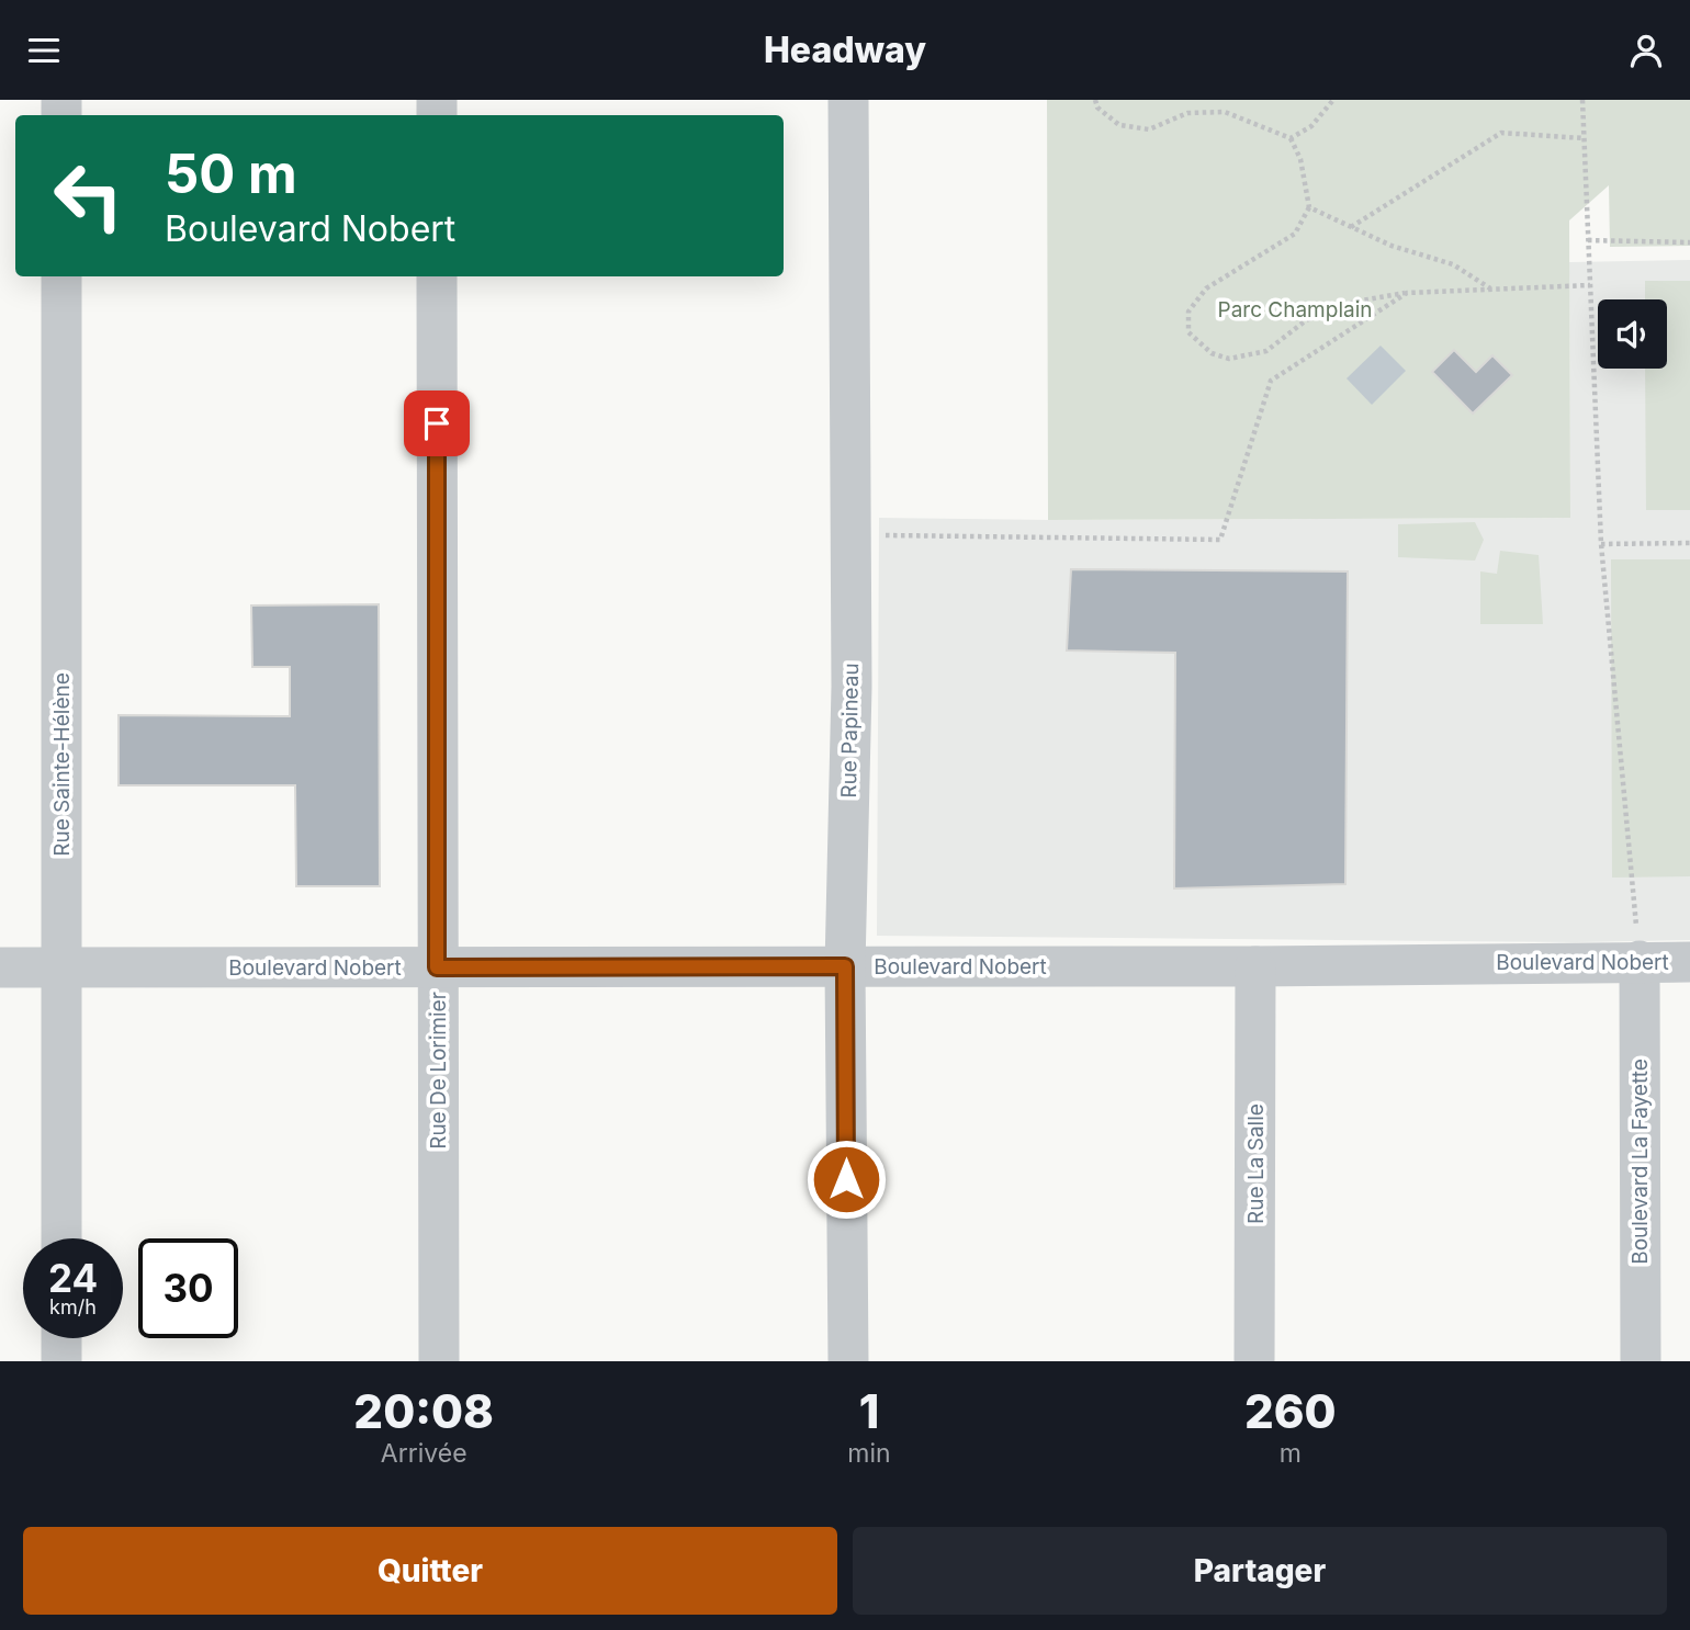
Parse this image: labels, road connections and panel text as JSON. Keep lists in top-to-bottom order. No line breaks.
{"streets":{"street":["Rue Papineau","Rue Sainte-Hélène","Boulevard Nobert","Rue De Lorimier","Boulevard La Fayette","Rue La Salle"]},"crossings":[["Rue Papineau","Boulevard Nobert"],["Rue Sainte-Hélène","Boulevard Nobert"],["Boulevard Nobert","Rue De Lorimier"],["Boulevard Nobert","Boulevard La Fayette"],["Boulevard Nobert","Rue La Salle"]],"parks":["Parc Champlain"],"page":{"header":"Headway","turn":["50 m","Boulevard Nobert"],"speed":"24 km/h","limit":"30","eta":["20:08","Arrivée","1","min","260","m"],"buttons":["Quitter","Partager"]}}
